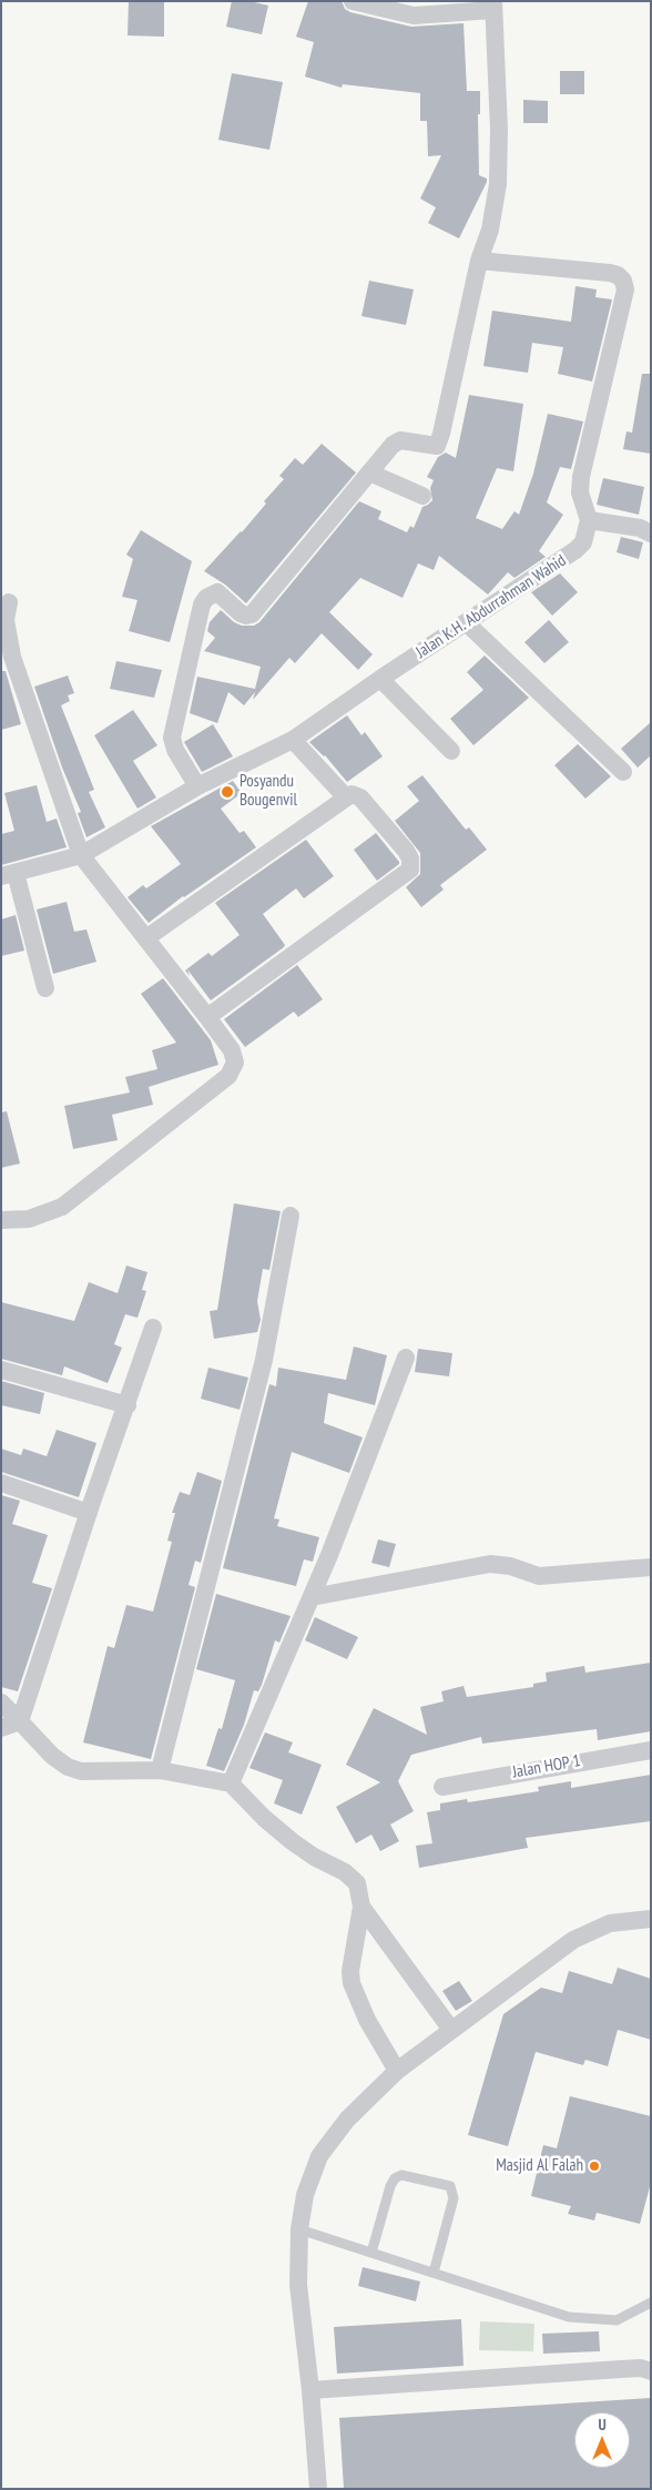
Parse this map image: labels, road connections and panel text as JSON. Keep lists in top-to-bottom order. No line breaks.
{"streets":{"street":["Jalan K.H. Abdurrahman Wahid","Jalan HOP 1"]},"places":["Posyandu Bougenvil","Masjid Al Falah"],"north":"top"}
